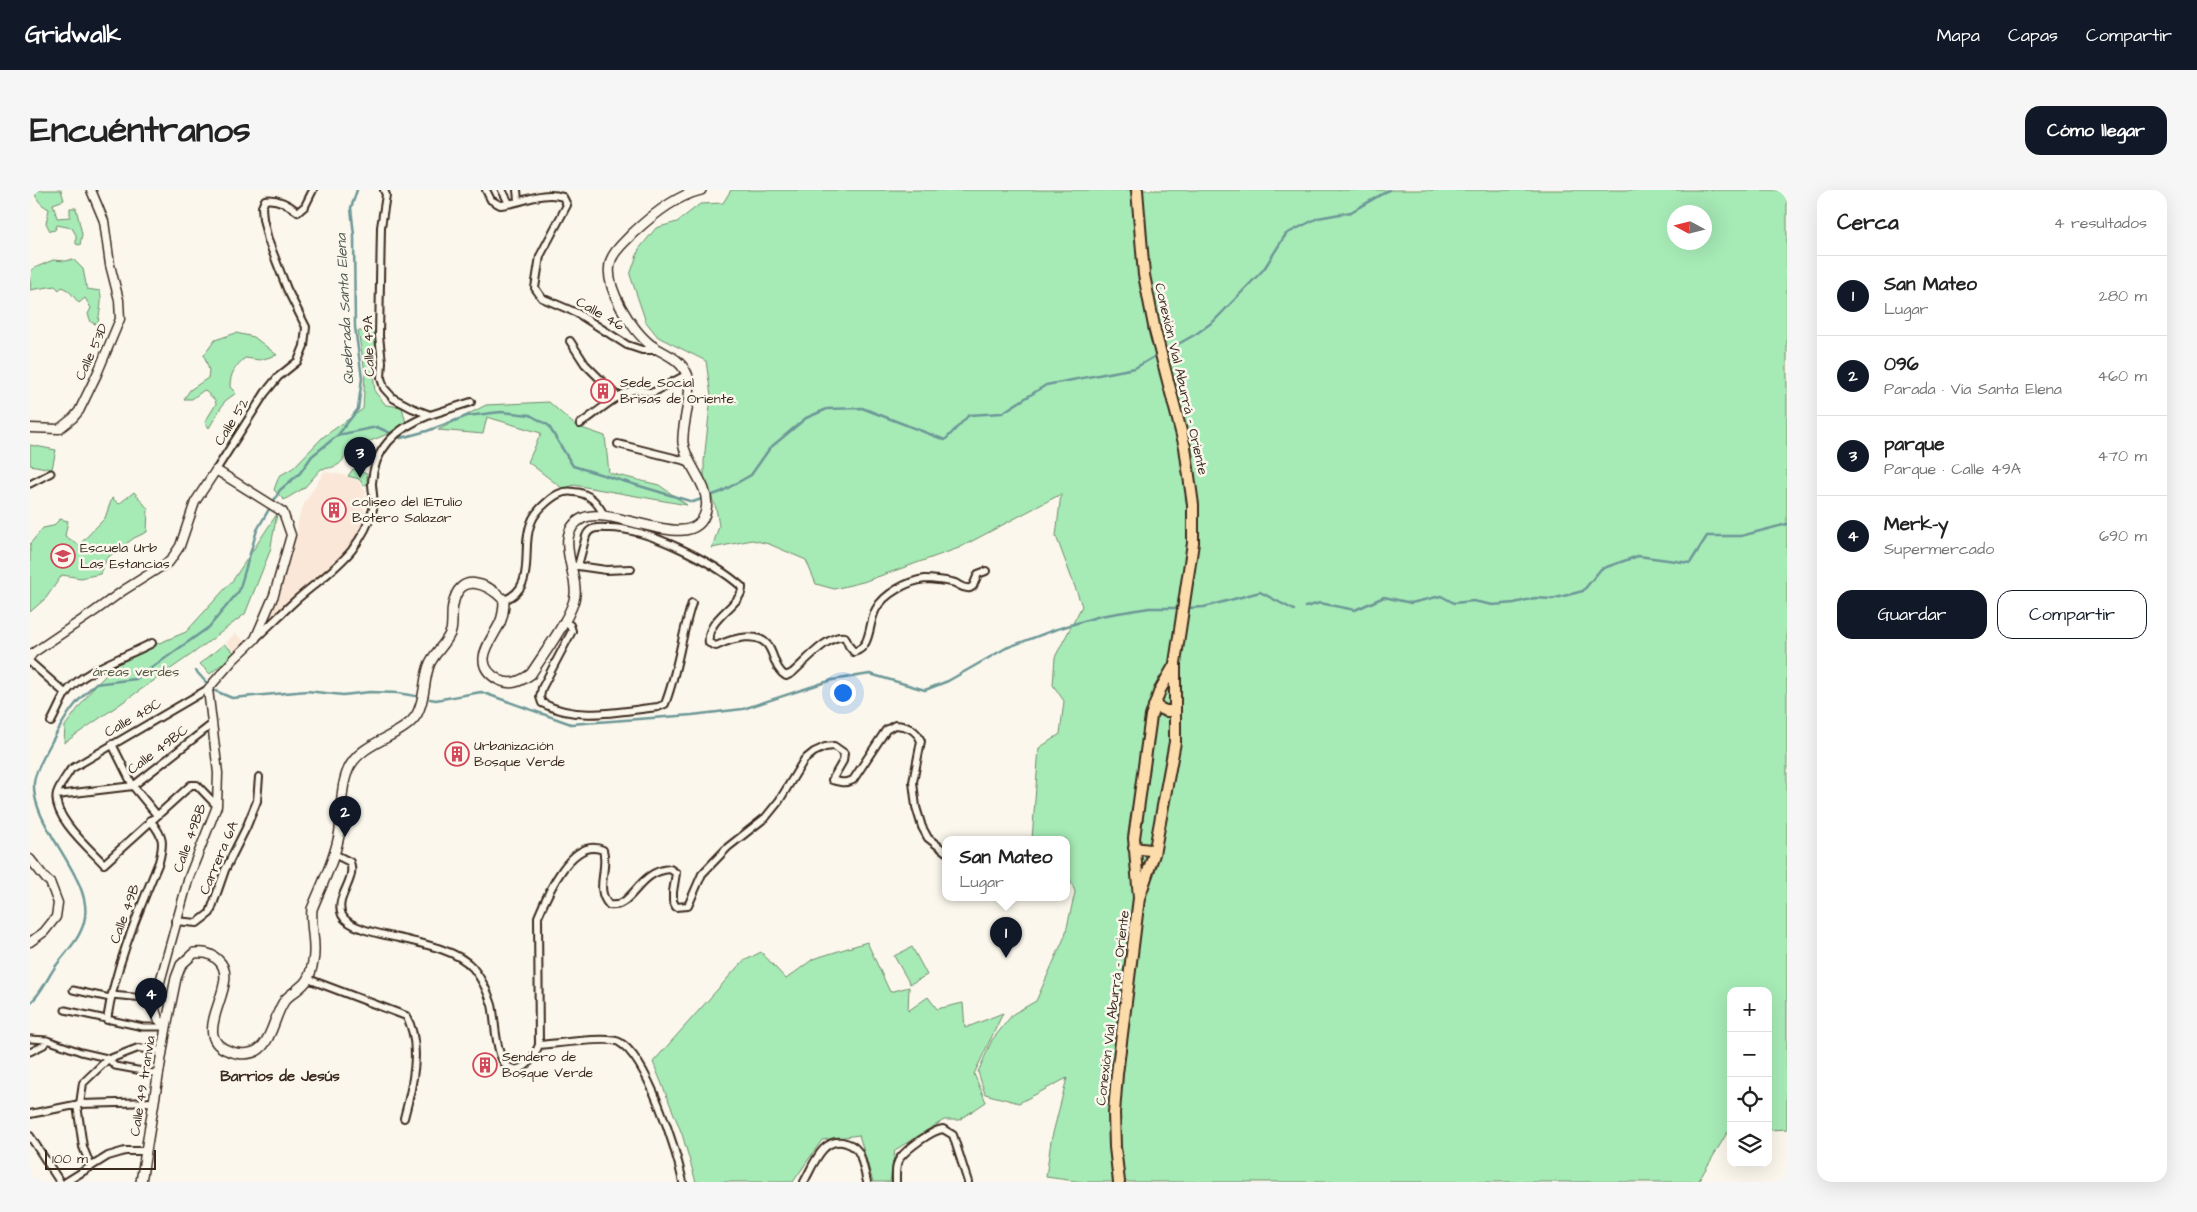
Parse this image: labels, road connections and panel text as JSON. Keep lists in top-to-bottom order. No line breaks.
{"streets":{"main road":["Conexión Vial Aburrá - Oriente","Calle 49 tranvia"],"street":["Calle 46","Calle 49A","Calle 53D","Calle 52","Calle 48C","Calle 49BC","Calle 49BB","Carrera 6A","Calle 49B"]},"crossings":[["Calle 48C","Calle 49BC"],["Calle 48C","Calle 49BB"],["Calle 49BC","Calle 49BB"],["Calle 49BB","Carrera 6A"],["Calle 49BB","Calle 49B"],["Calle 49BB","Calle 49 tranvia"]],"districts":["Barrios de Jesús"],"water":["Quebrada Santa Elena"],"parks":["áreas verdes"],"places":{"building":["Sede Social Brisas de Oriente.","coliseo del IETulio Botero Salazar","Urbanización Bosque Verde","Sendero de Bosque Verde"],"school or university":["Escuela Urb Las Estancias"]},"scale_bar":"100 m","north":"left","page":{"header":"Gridwalk","nav":["Mapa","Capas","Compartir"],"title":"Encuéntranos","buttons":["Cómo llegar",["Guardar","Compartir"]],"heading":["Cerca","4 resultados"],"list":[{"mark":"1","name":"San Mateo","note":"Lugar","value":"280 m"},{"mark":"2","name":"096","note":"Parada · Vía Santa Elena","value":"460 m"},{"mark":"3","name":"parque","note":"Parque · Calle 49A","value":"470 m"},{"mark":"4","name":"Merk-y","note":"Supermercado","value":"690 m"}],"pins":["3","2","1","4"],"popup":["San Mateo","Lugar"],"map_buttons":["+","−"],"scale":"100 m"}}
